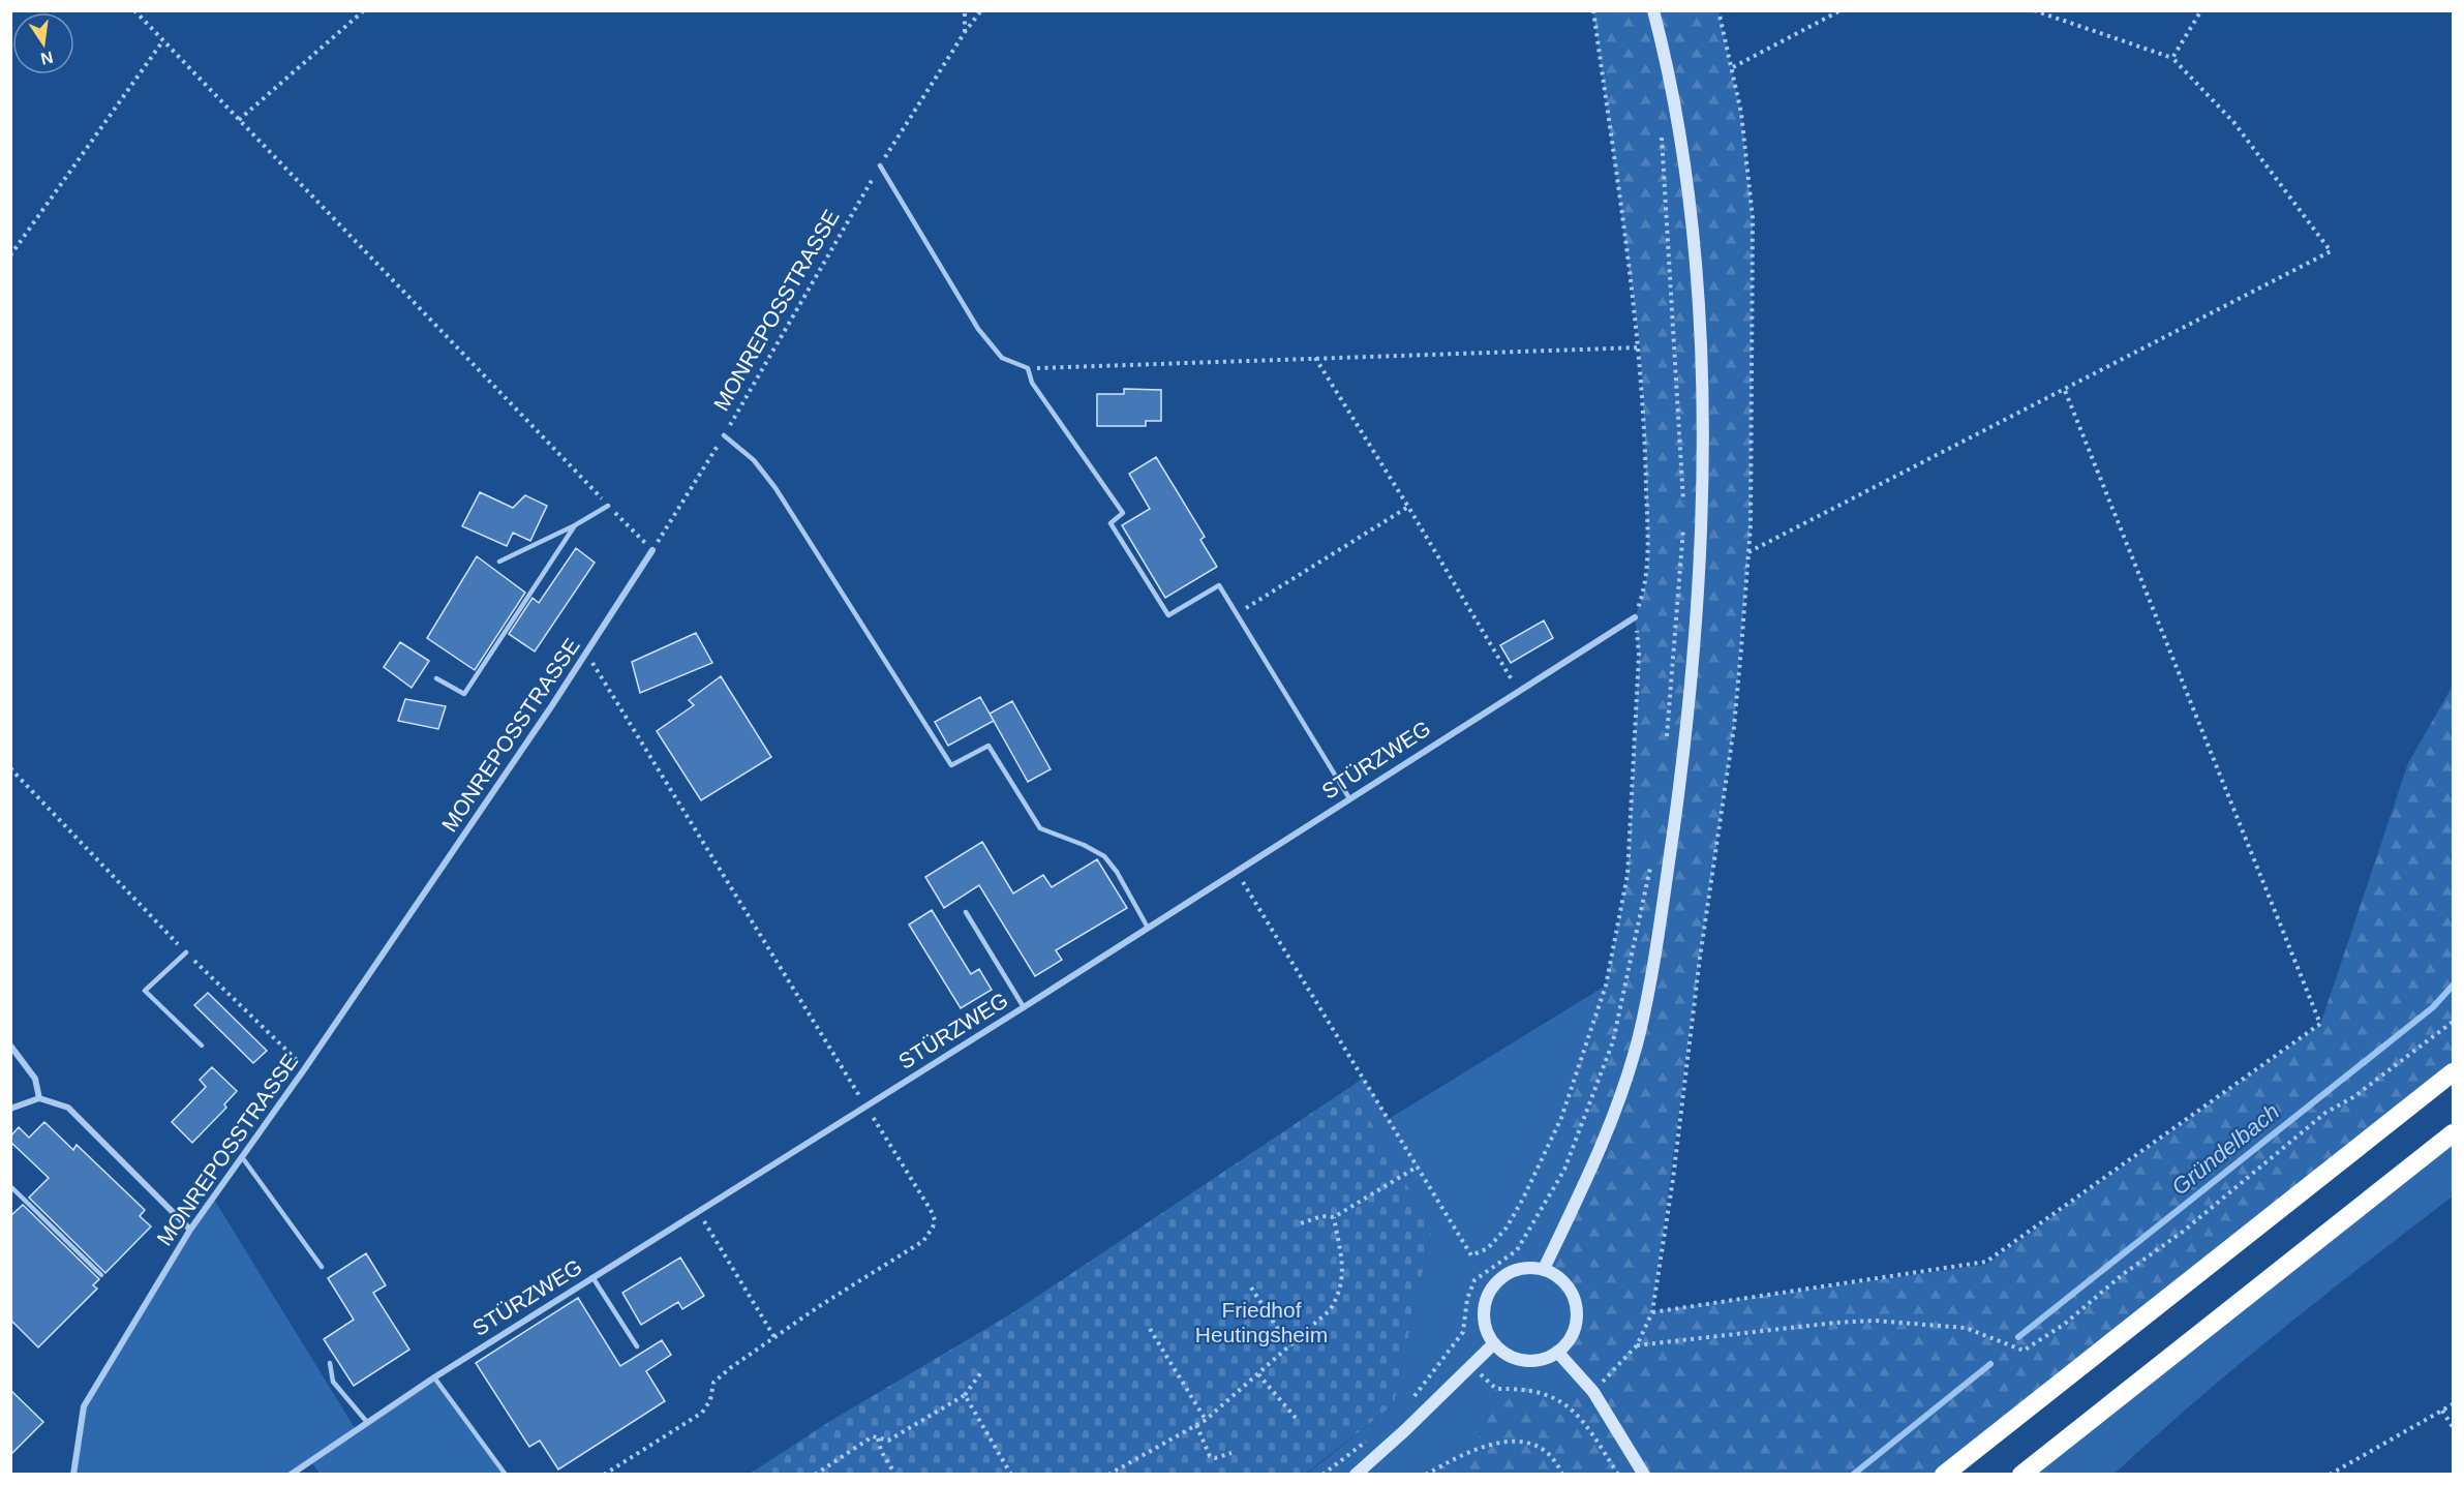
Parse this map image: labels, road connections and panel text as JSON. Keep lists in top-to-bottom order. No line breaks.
{"streets":{"street":["MONREPOSSTRASSE","STÜRZWEG"]},"water":["Gründelbach"],"parks":["Friedhof Heutingsheim"],"north":"bottom"}
